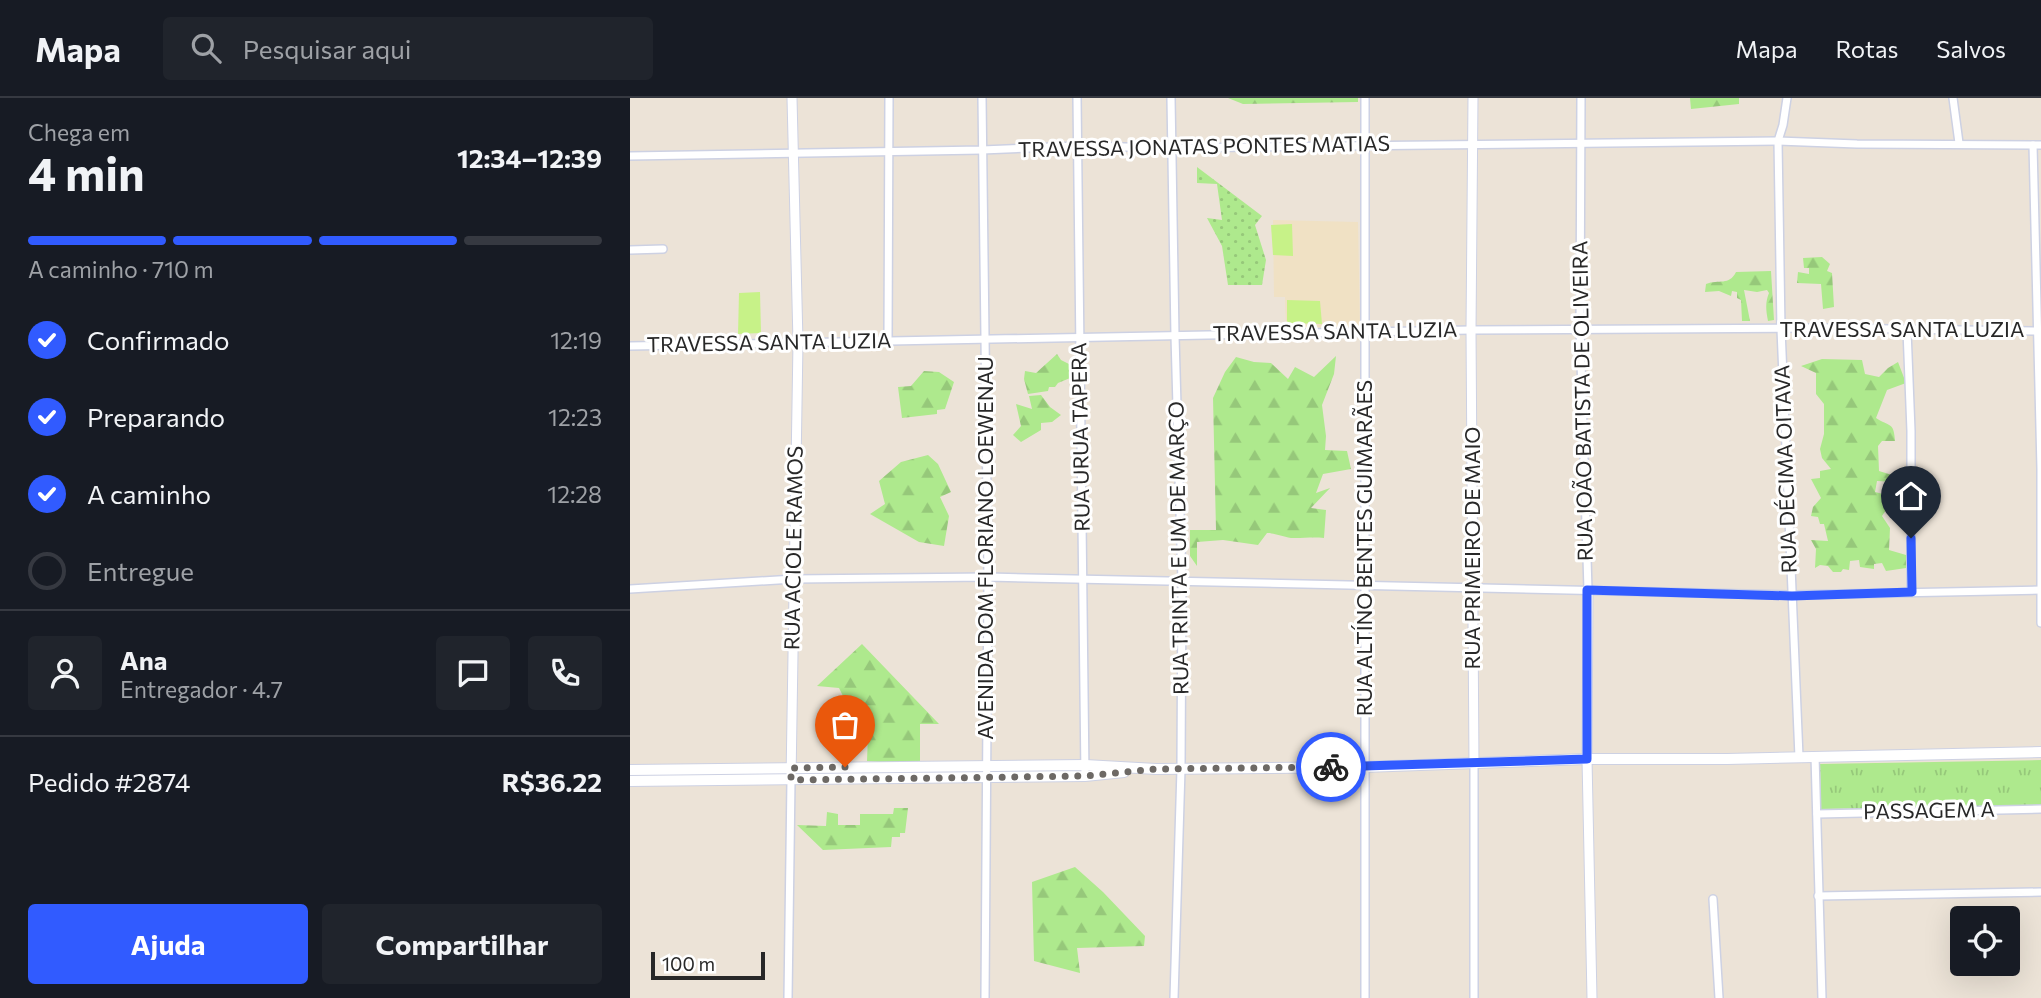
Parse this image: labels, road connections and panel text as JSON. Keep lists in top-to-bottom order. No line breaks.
{"streets":{"street":["TRAVESSA JONATAS PONTES MATIAS","TRAVESSA SANTA LUZIA","RUA JOÃO BATISTA DE OLIVEIRA","RUA URUA TAPERA","RUA DÉCIMA OITAVA","RUA ACIOLE RAMOS","AVENIDA DOM FLORIANO LOEWENAU","RUA TRINTA E UM DE MARÇO","RUA ALTÍNO BENTES GUIMARÃES","RUA PRIMEIRO DE MAIO","PASSAGEM A"]},"crossings":[["TRAVESSA JONATAS PONTES MATIAS","RUA JOÃO BATISTA DE OLIVEIRA"],["TRAVESSA JONATAS PONTES MATIAS","RUA URUA TAPERA"],["TRAVESSA JONATAS PONTES MATIAS","RUA DÉCIMA OITAVA"],["TRAVESSA JONATAS PONTES MATIAS","RUA ACIOLE RAMOS"],["TRAVESSA JONATAS PONTES MATIAS","AVENIDA DOM FLORIANO LOEWENAU"],["TRAVESSA JONATAS PONTES MATIAS","RUA TRINTA E UM DE MARÇO"],["TRAVESSA JONATAS PONTES MATIAS","RUA ALTÍNO BENTES GUIMARÃES"],["TRAVESSA JONATAS PONTES MATIAS","RUA PRIMEIRO DE MAIO"],["TRAVESSA SANTA LUZIA","RUA JOÃO BATISTA DE OLIVEIRA"],["TRAVESSA SANTA LUZIA","RUA URUA TAPERA"],["TRAVESSA SANTA LUZIA","RUA DÉCIMA OITAVA"],["TRAVESSA SANTA LUZIA","RUA ACIOLE RAMOS"],["TRAVESSA SANTA LUZIA","AVENIDA DOM FLORIANO LOEWENAU"],["TRAVESSA SANTA LUZIA","RUA TRINTA E UM DE MARÇO"],["TRAVESSA SANTA LUZIA","RUA ALTÍNO BENTES GUIMARÃES"],["TRAVESSA SANTA LUZIA","RUA PRIMEIRO DE MAIO"]],"scale_bar":"100 m","page":{"header":"Mapa","search":"Pesquisar aqui","nav":["Mapa","Rotas","Salvos"],"heading":["4 min","Chega em","12:34–12:39"],"panel":["Ana","Entregador · 4.7","Pedido #2874","R$36.22"],"bar":"A caminho · 710 m","list":[["Confirmado","12:19"],["Preparando","12:23"],["A caminho","12:28"],"Entregue"],"buttons":["Ajuda","Compartilhar"],"scale":"100 m"}}
